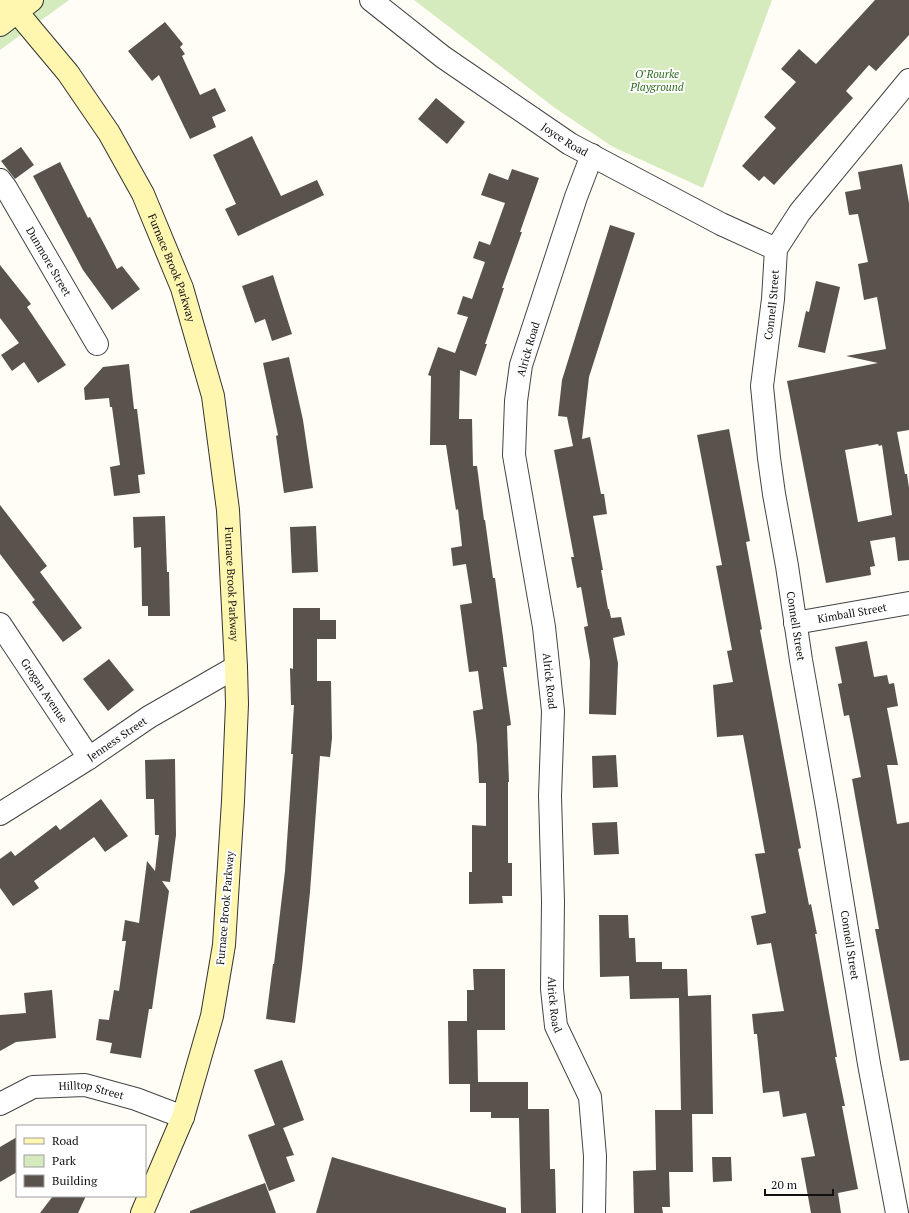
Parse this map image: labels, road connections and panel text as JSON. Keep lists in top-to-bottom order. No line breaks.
{"streets":{"main road":["Furnace Brook Parkway"],"street":["Joyce Road","Dunmore Street","Connell Street","Alrick Road","Kimball Street","Grogan Avenue","Jenness Street","Hilltop Street"]},"crossings":[["Joyce Road","Connell Street"],["Joyce Road","Alrick Road"],["Furnace Brook Parkway","Jenness Street"],["Furnace Brook Parkway","Hilltop Street"],["Connell Street","Kimball Street"],["Grogan Avenue","Jenness Street"]],"parks":["O\"Rourke Playground"],"legend":["Road","Park","Building"],"scale_bar":"20 m"}
